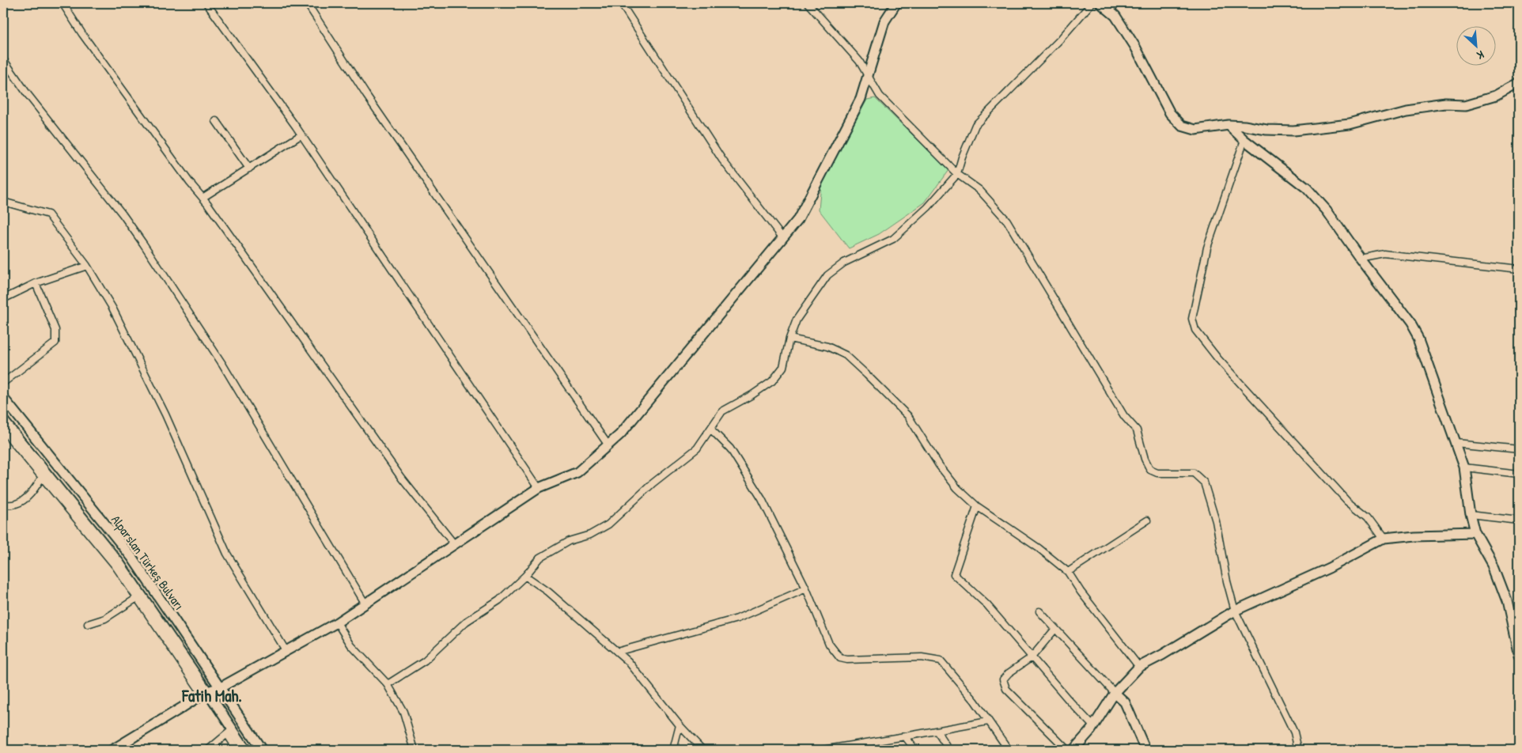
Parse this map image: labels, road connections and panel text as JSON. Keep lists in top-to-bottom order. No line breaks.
{"streets":{"street":["Alparslan Türkeş Bulvarı"]},"districts":["Fatih Mah."],"north":"bottom right"}
